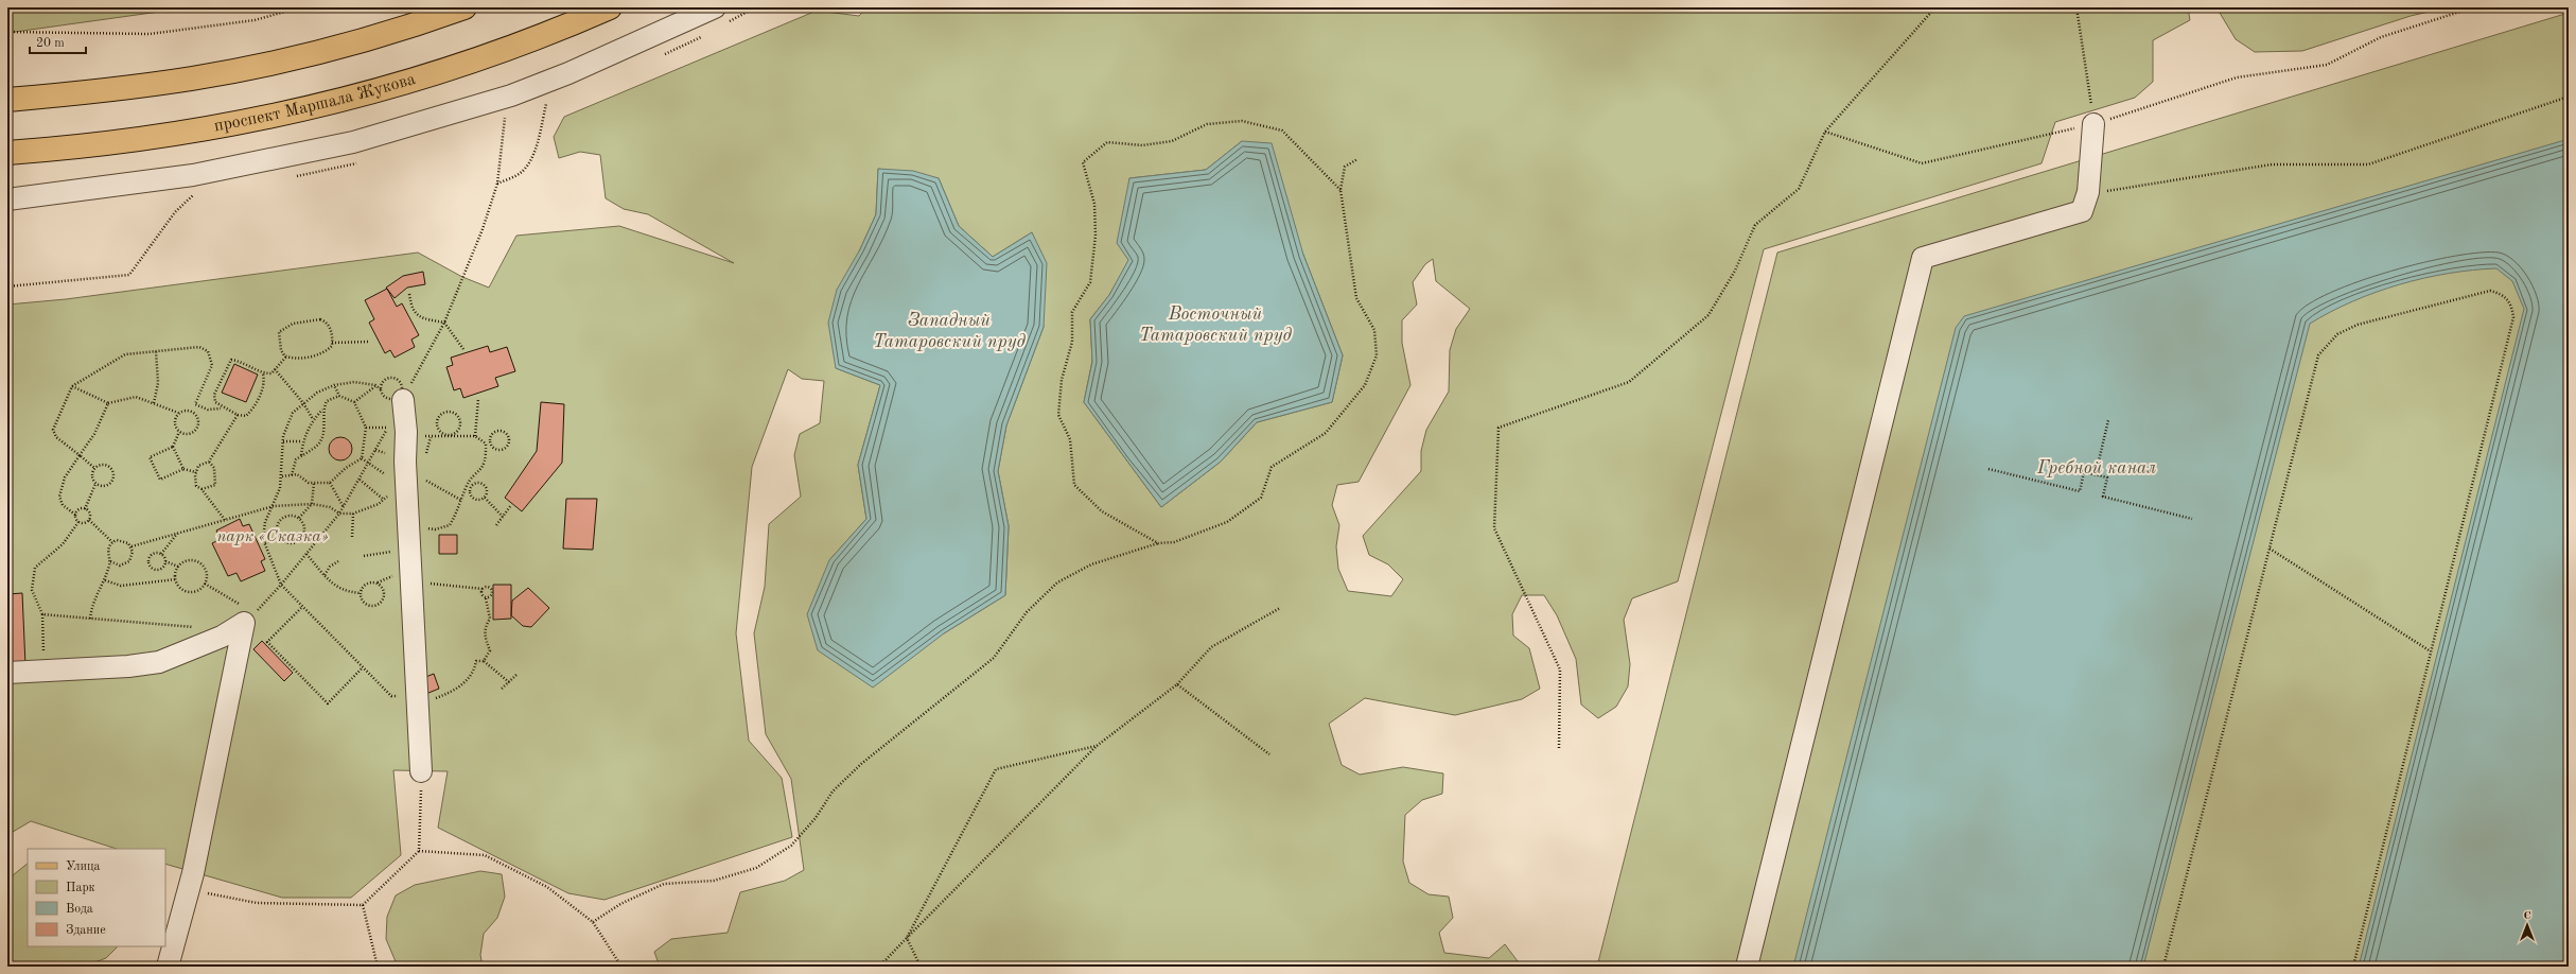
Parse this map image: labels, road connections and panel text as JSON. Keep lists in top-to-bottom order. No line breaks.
{"streets":{"main road":["проспект Маршала Жукова"]},"water":["Восточный Татаровский пруд","Западный Татаровский пруд","Гребной канал"],"parks":["парк «Сказка»"],"legend":["Улица","Парк","Вода","Здание"],"scale_bar":"20 m","north":"top"}
